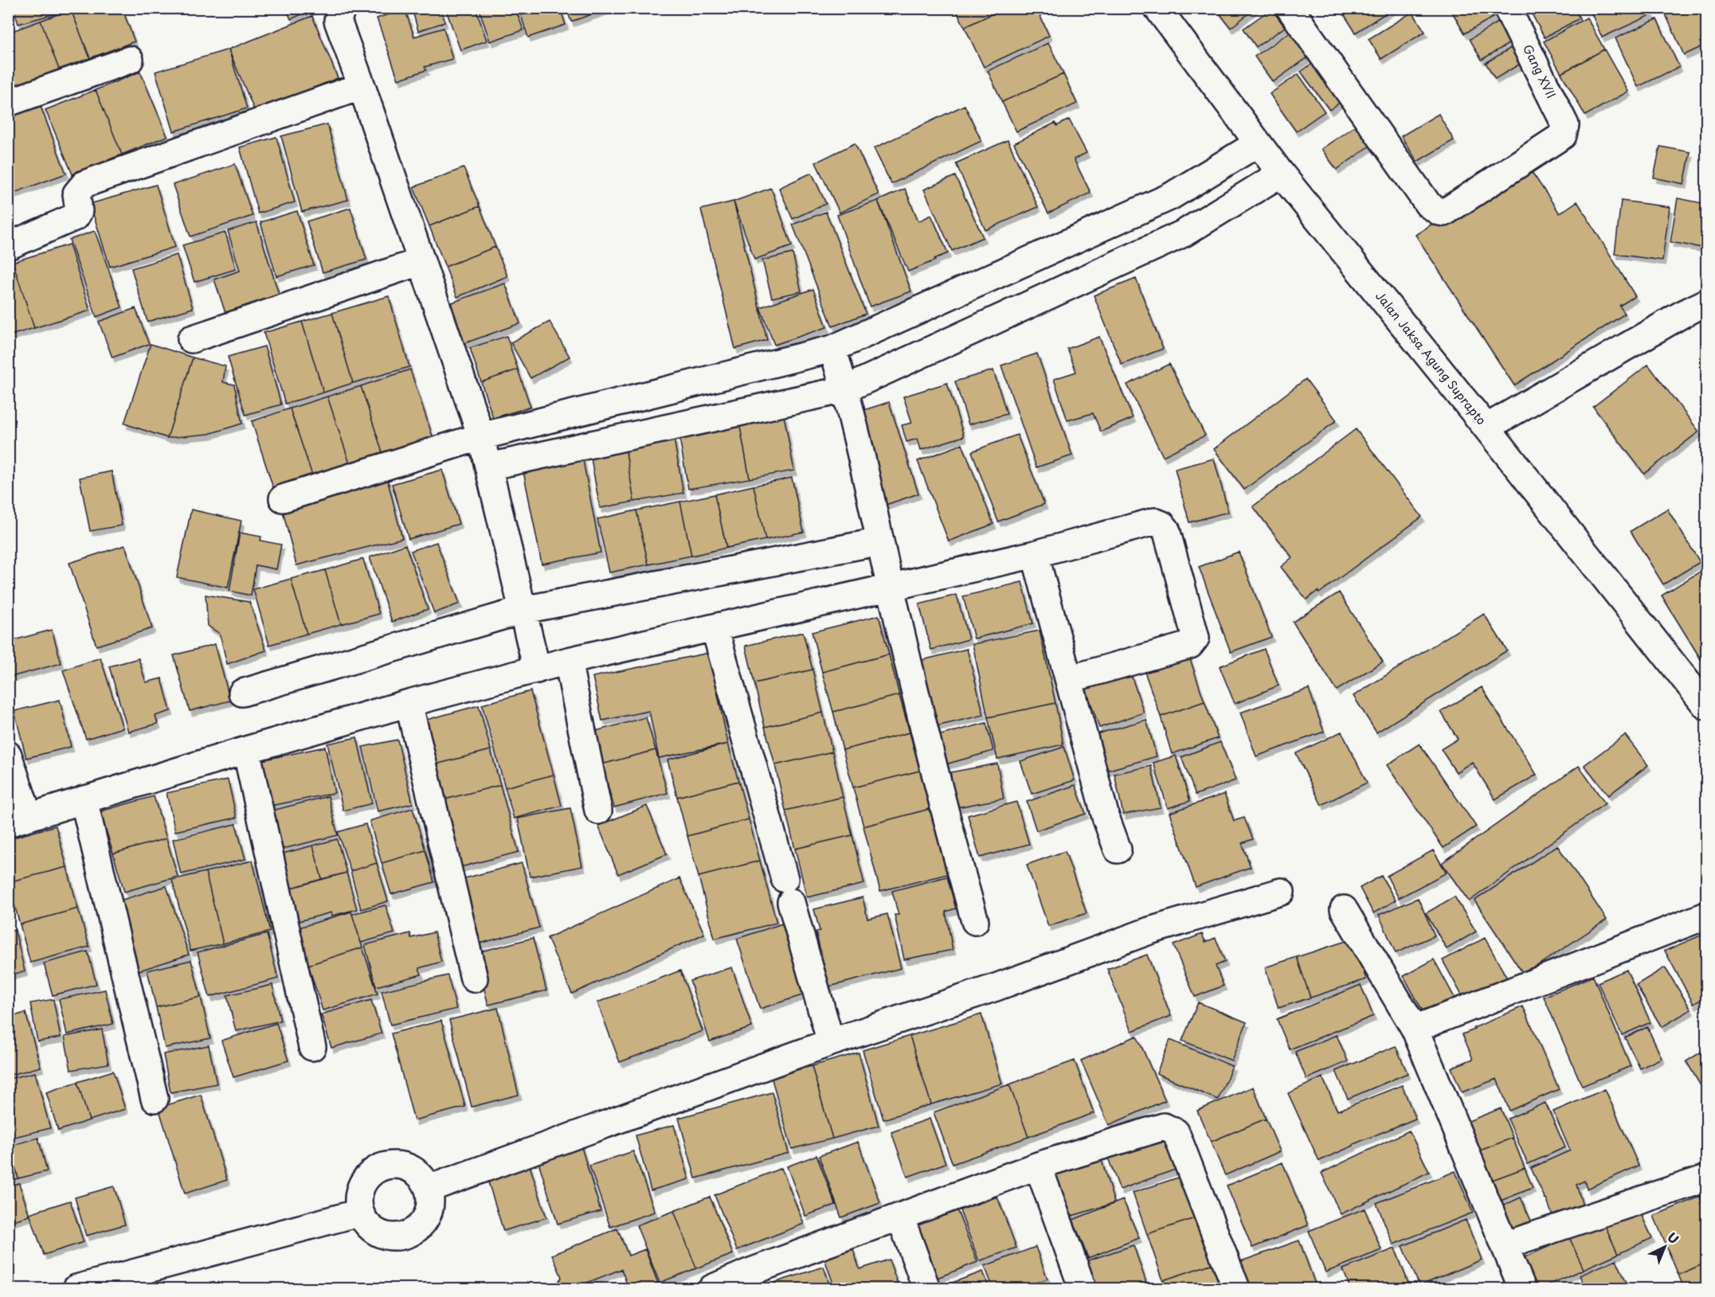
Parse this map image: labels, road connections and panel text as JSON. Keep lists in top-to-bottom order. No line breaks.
{"streets":{"street":["Gang XVII","Jalan Jaksa Agung Suprapto"]},"north":"top right"}
